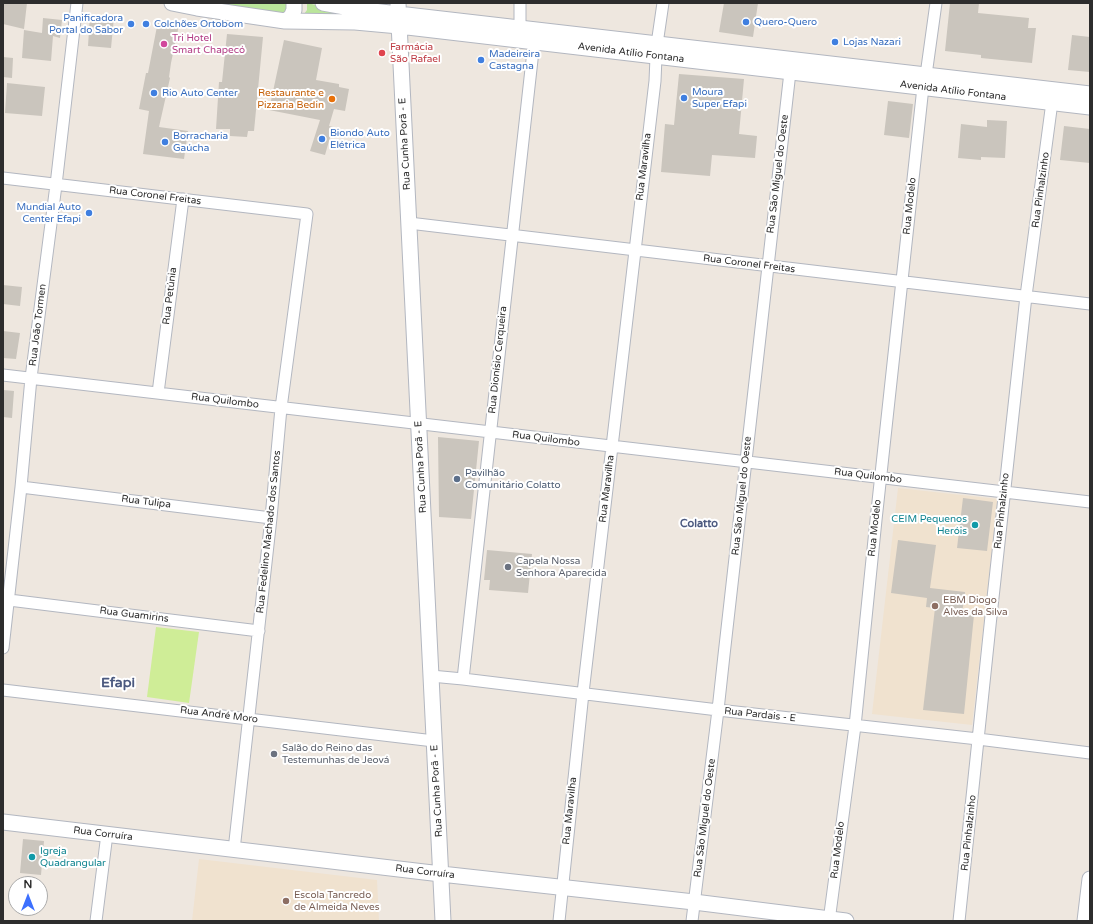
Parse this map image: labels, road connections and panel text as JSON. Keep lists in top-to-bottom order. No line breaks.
{"streets":{"street":["Avenida Atílio Fontana","Rua Cunha Porã - E","Rua Maravilha","Rua São Miguel do Oeste","Rua Pinhalzinho","Rua Coronel Freitas","Rua Modelo","Rua Petúnia","Rua João Tormen","Rua Dionísio Cerqueira","Rua Quilombo","Rua Tulipa","Rua Fedelino Machado dos Santos","Rua Guamirins","Rua André Moro","Rua Pardais - E","Rua Corruíra"]},"crossings":[["Avenida Atílio Fontana","Rua Cunha Porã - E"],["Avenida Atílio Fontana","Rua Maravilha"],["Avenida Atílio Fontana","Rua São Miguel do Oeste"],["Avenida Atílio Fontana","Rua Pinhalzinho"],["Avenida Atílio Fontana","Rua Modelo"],["Avenida Atílio Fontana","Rua Dionísio Cerqueira"],["Rua Cunha Porã - E","Rua Coronel Freitas"],["Rua Cunha Porã - E","Rua Quilombo"],["Rua Cunha Porã - E","Rua André Moro"],["Rua Cunha Porã - E","Rua Pardais - E"],["Rua Cunha Porã - E","Rua Corruíra"],["Rua Maravilha","Rua Coronel Freitas"],["Rua Maravilha","Rua Quilombo"],["Rua Maravilha","Rua Pardais - E"],["Rua Maravilha","Rua Corruíra"],["Rua São Miguel do Oeste","Rua Coronel Freitas"],["Rua São Miguel do Oeste","Rua Quilombo"],["Rua São Miguel do Oeste","Rua Pardais - E"],["Rua São Miguel do Oeste","Rua Corruíra"],["Rua Pinhalzinho","Rua Coronel Freitas"],["Rua Pinhalzinho","Rua Quilombo"],["Rua Pinhalzinho","Rua Pardais - E"],["Rua Coronel Freitas","Rua Modelo"],["Rua Coronel Freitas","Rua Petúnia"],["Rua Coronel Freitas","Rua João Tormen"],["Rua Coronel Freitas","Rua Dionísio Cerqueira"],["Rua Coronel Freitas","Rua Fedelino Machado dos Santos"],["Rua Modelo","Rua Quilombo"],["Rua Modelo","Rua Pardais - E"],["Rua Modelo","Rua Corruíra"],["Rua Petúnia","Rua Quilombo"],["Rua João Tormen","Rua Quilombo"],["Rua João Tormen","Rua Tulipa"],["Rua João Tormen","Rua Guamirins"],["Rua Dionísio Cerqueira","Rua Quilombo"],["Rua Dionísio Cerqueira","Rua Pardais - E"],["Rua Quilombo","Rua Fedelino Machado dos Santos"],["Rua Tulipa","Rua Fedelino Machado dos Santos"],["Rua Fedelino Machado dos Santos","Rua Guamirins"],["Rua Fedelino Machado dos Santos","Rua André Moro"],["Rua Fedelino Machado dos Santos","Rua Corruíra"]],"districts":["Colatto","Efapi"],"places":["Quero-Quero","Panificadora Portal do Sabor","Colchões Ortobom","Lojas Nazari","Tri Hotel Smart Chapecó","Farmácia São Rafael","Madeireira Castagna","Rio Auto Center","Moura Super Efapi","Restaurante e Pizzaria Bedin","Biondo Auto Elétrica","Borracharia Gaúcha","Mundial Auto Center Efapi","Pavilhão Comunitário Colatto","CEIM Pequenos Heróis","Capela Nossa Senhora Aparecida","EBM Diogo Alves da Silva","Salão do Reino das Testemunhas de Jeová","Igreja Quadrangular","Escola Tancredo de Almeida Neves"],"north":"top"}
